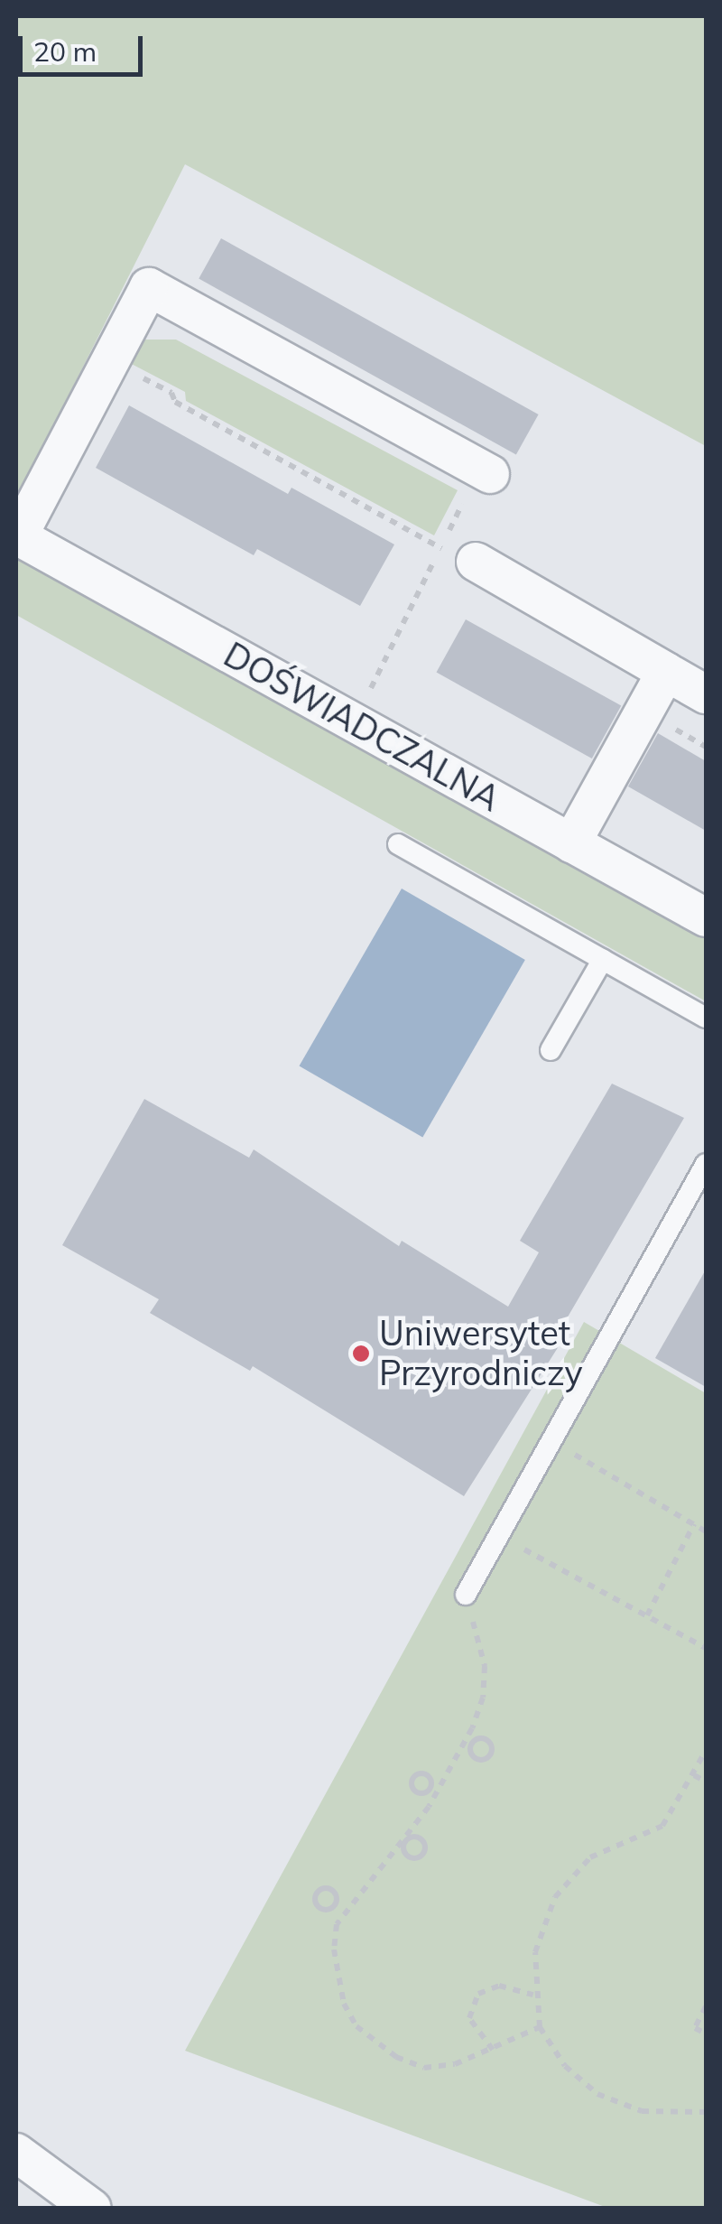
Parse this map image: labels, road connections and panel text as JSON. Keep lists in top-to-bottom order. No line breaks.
{"streets":{"street":["DOŚWIADCZALNA"]},"places":["Uniwersytet Przyrodniczy"],"scale_bar":"20 m"}
